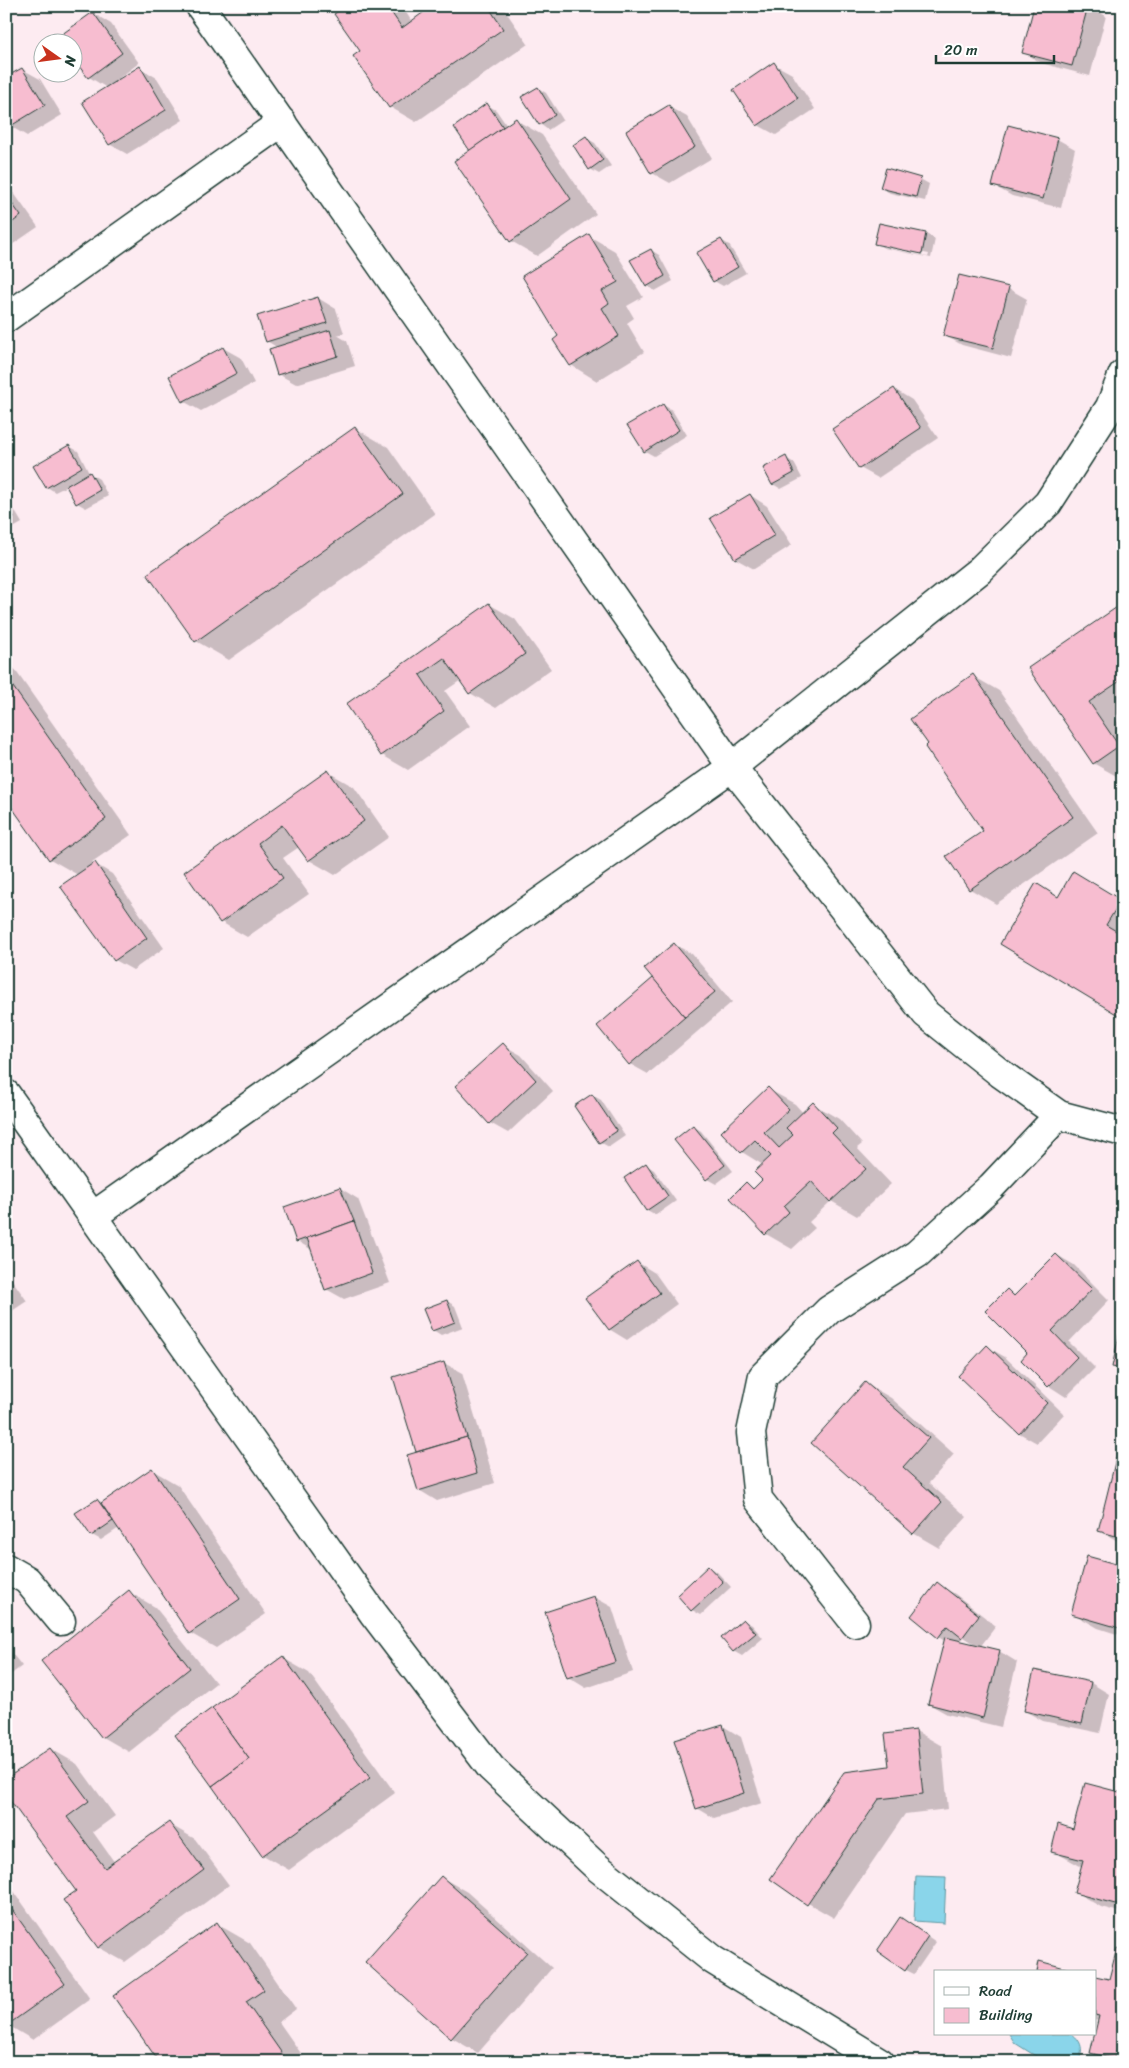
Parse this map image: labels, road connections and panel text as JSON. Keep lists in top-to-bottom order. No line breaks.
{"legend":["Road","Building"],"scale_bar":"20 m","north":"right"}
